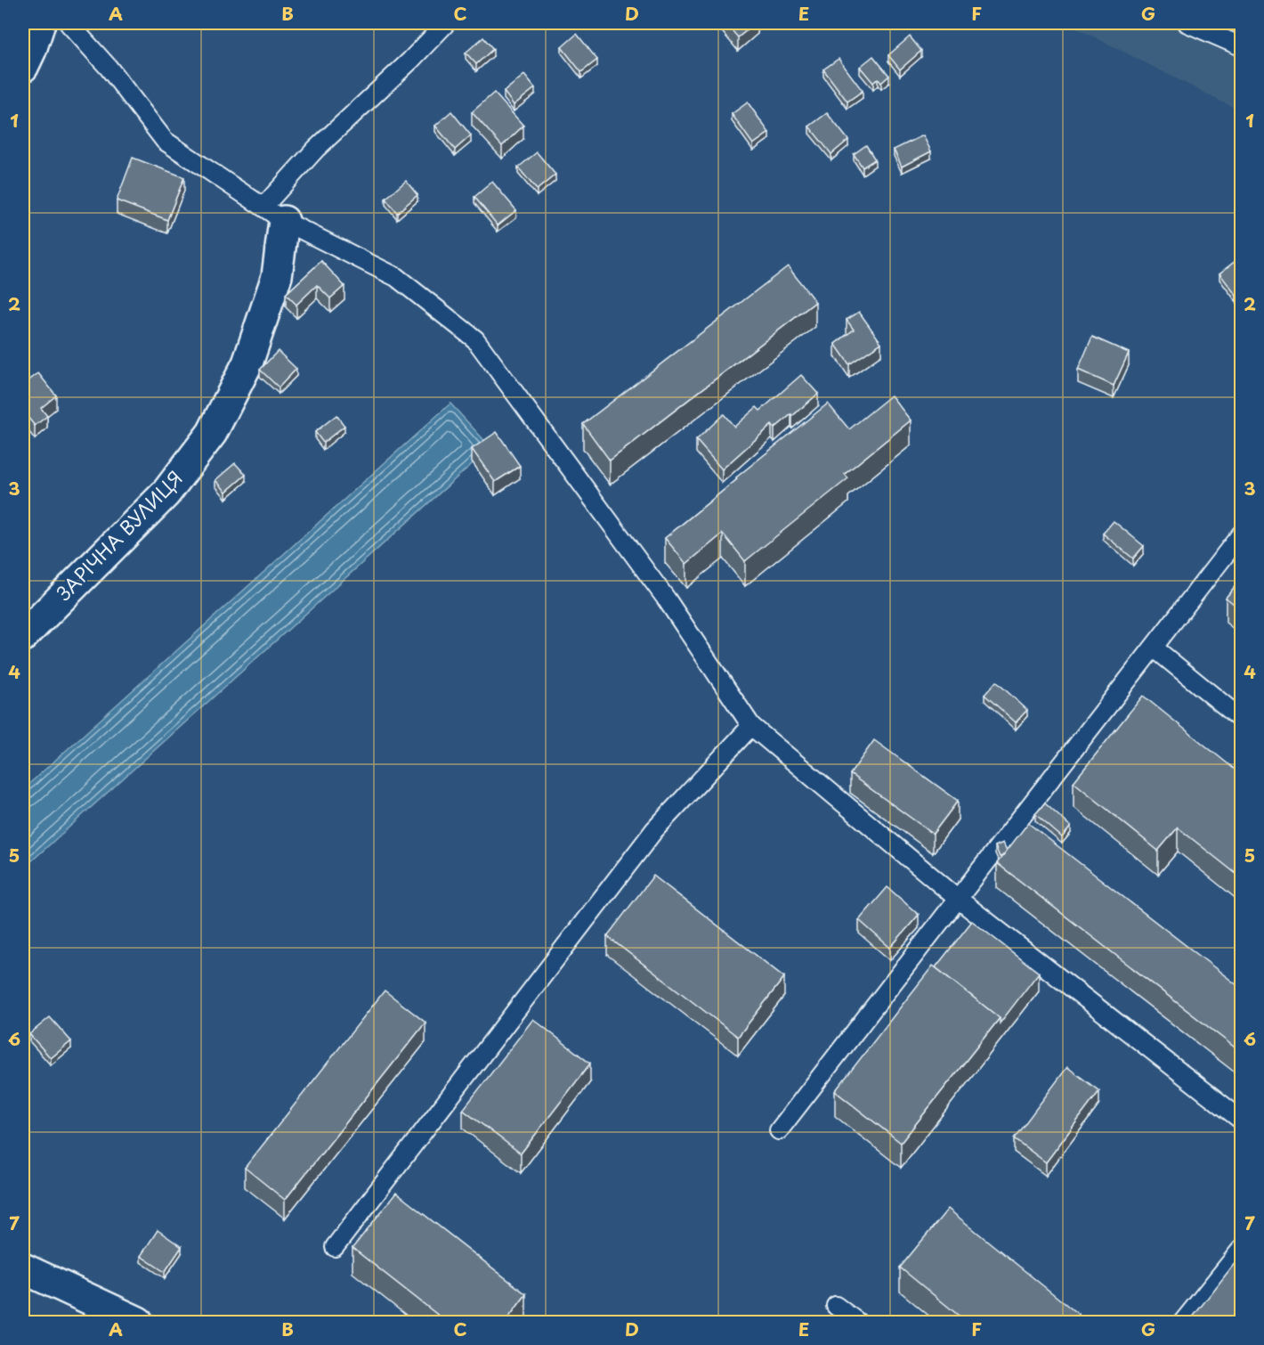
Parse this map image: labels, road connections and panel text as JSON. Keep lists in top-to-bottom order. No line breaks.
{"streets":{"street":["ЗАРІЧНА ВУЛИЦЯ"]},"grid":{"columns":["A","B","C","D","E","F","G"],"rows":["1","2","3","4","5","6","7"]}}
